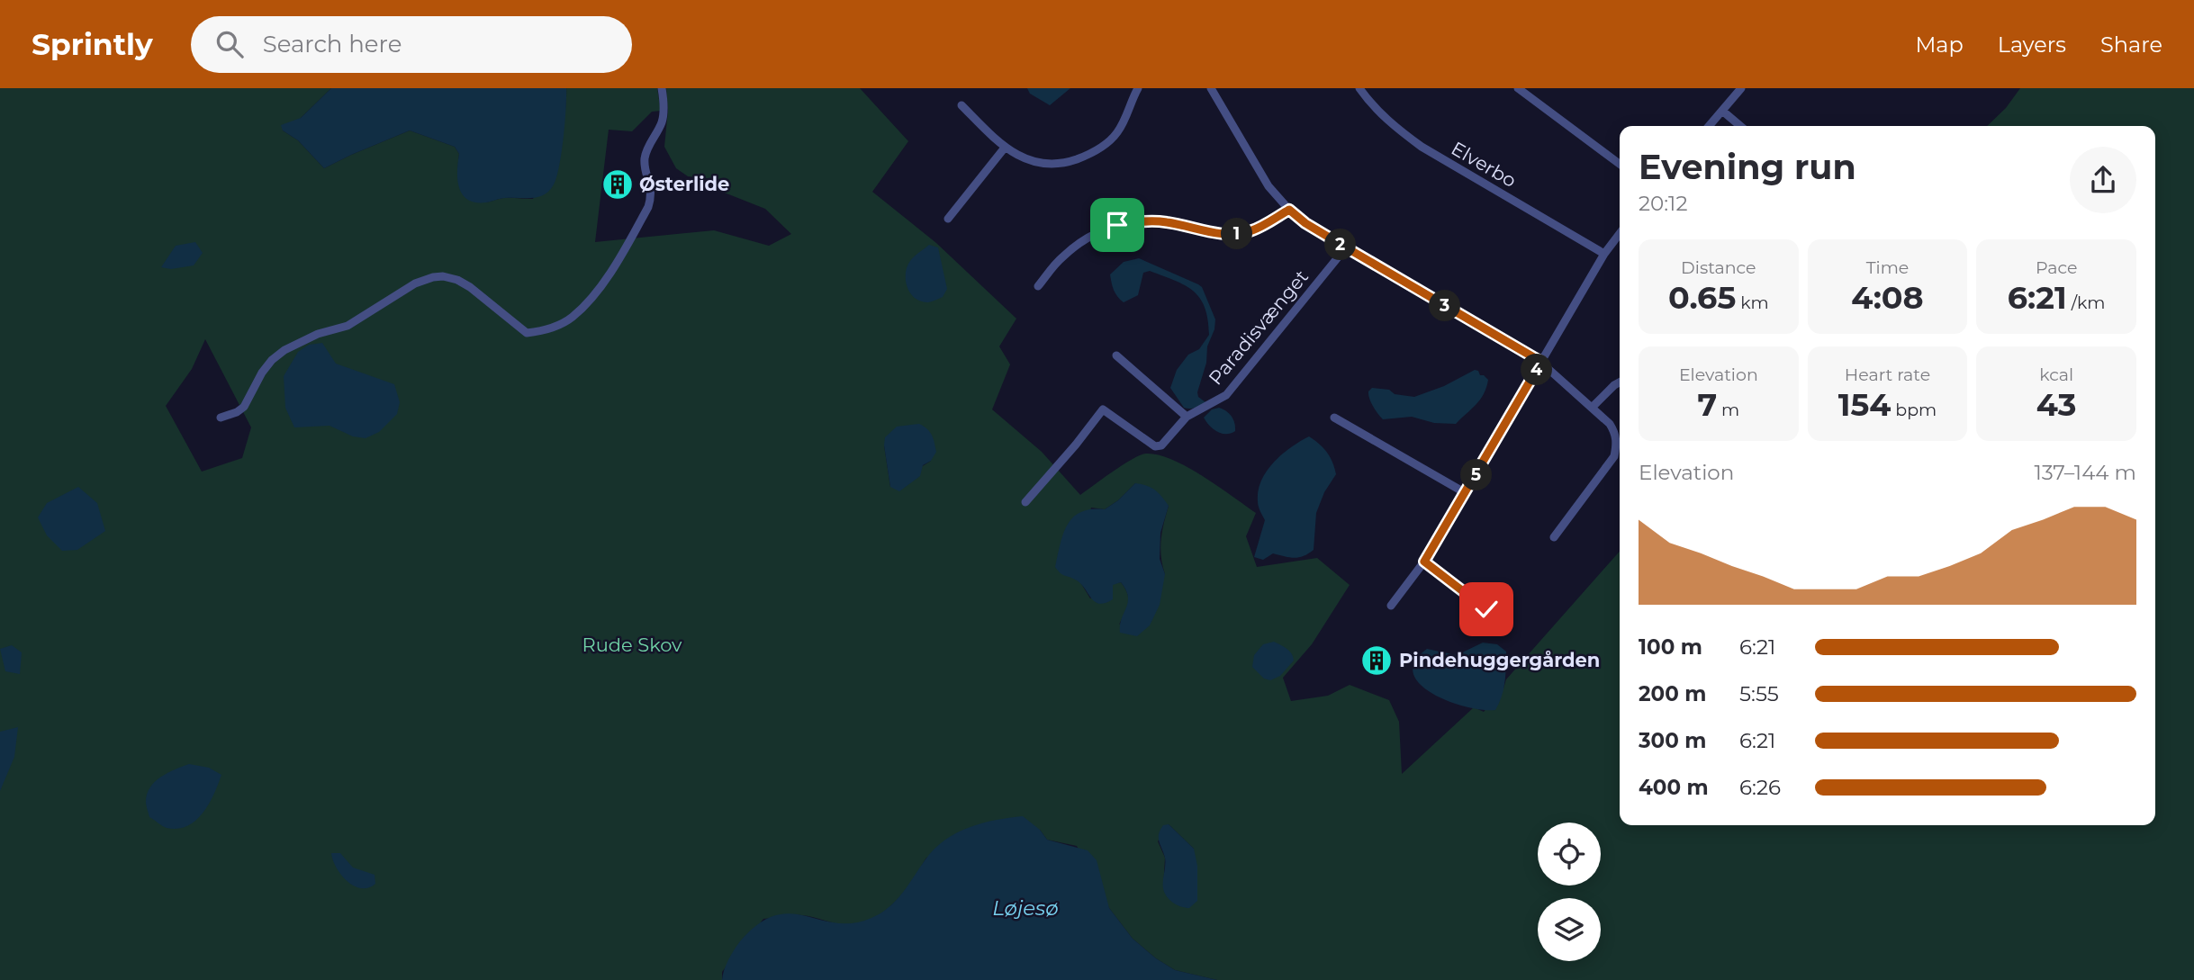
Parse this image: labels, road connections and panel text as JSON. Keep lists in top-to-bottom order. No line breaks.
{"streets":{"street":["Elverbo","Paradisvænget"]},"water":["Løjesø"],"parks":["Rude Skov"],"places":{"building":["Østerlide","Pindehuggergården"]},"page":{"header":"Sprintly","search":"Search here","nav":["Map","Layers","Share"],"heading":["Evening run","20:12"],"pins":["1","2","3","4","5"],"stats":[["Distance","0.65 km"],["Time","4:08"],["Pace","6:21 /km"],["Elevation","7 m"],["Heart rate","154 bpm"],["kcal","43"]],"chart":["Elevation","137–144 m"],"list":[{"name":"100 m","note":"6:21"},{"name":"200 m","note":"5:55"},{"name":"300 m","note":"6:21"},{"name":"400 m","note":"6:26"}]}}
